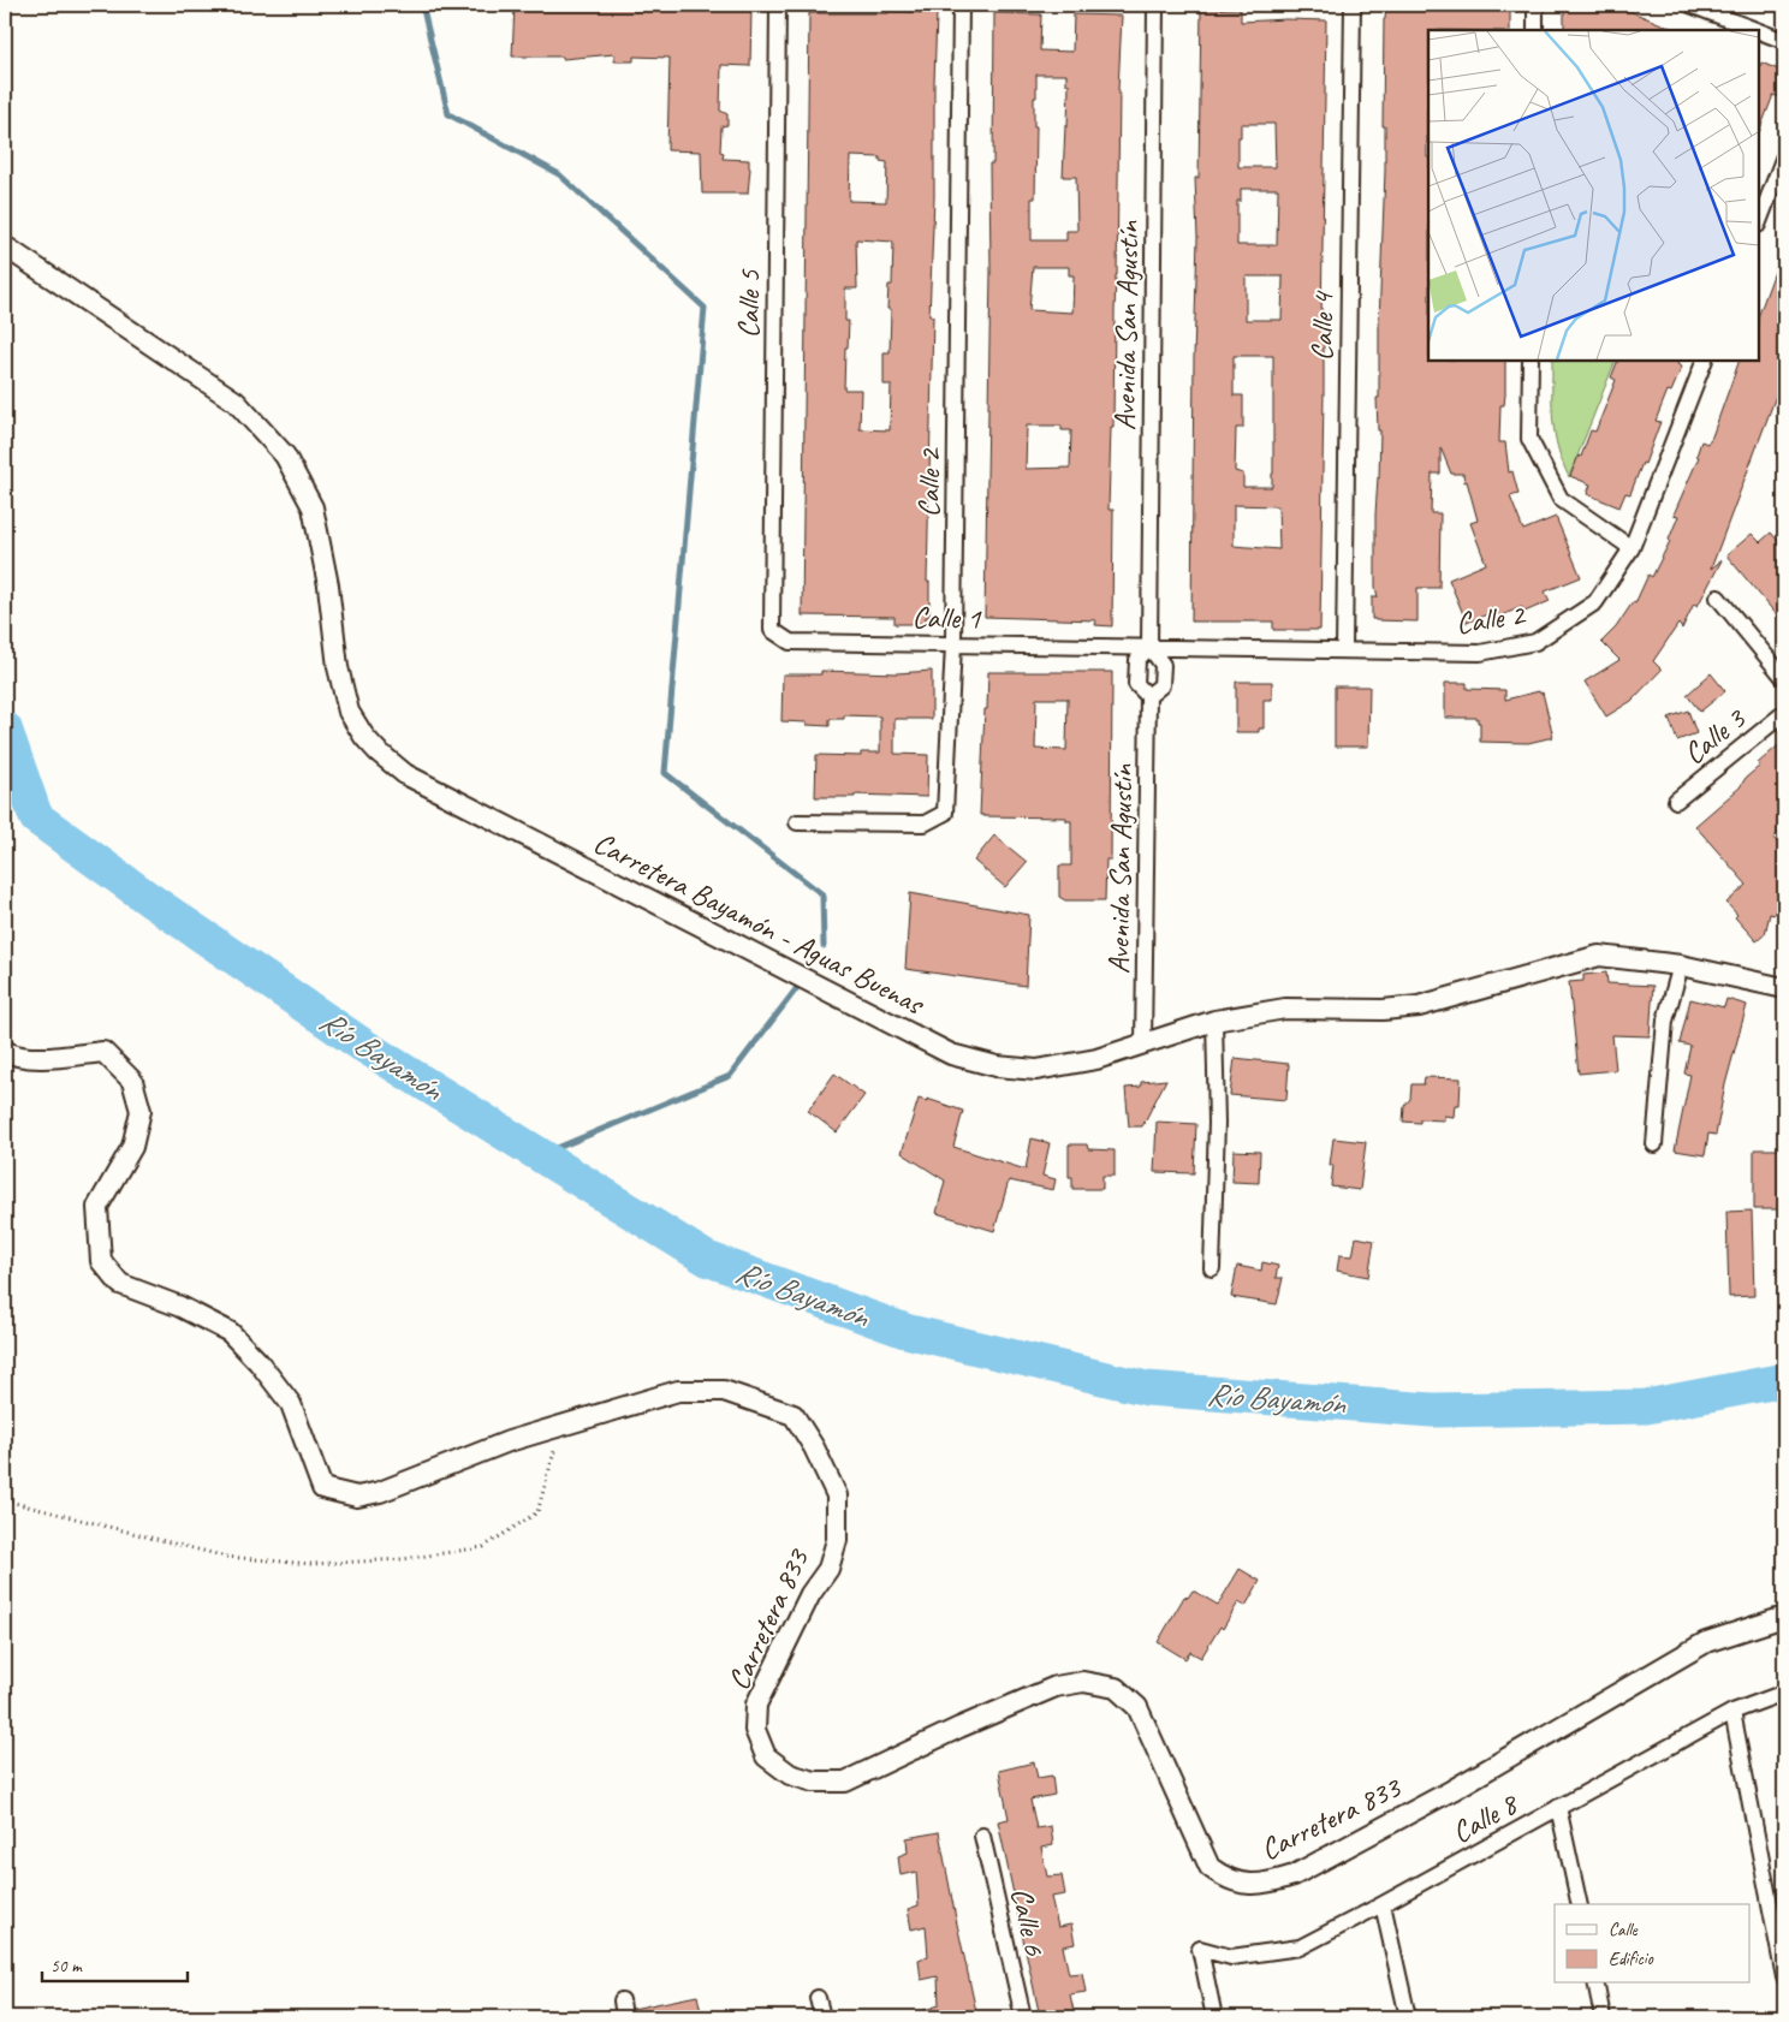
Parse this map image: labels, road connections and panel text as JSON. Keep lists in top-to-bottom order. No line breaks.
{"streets":{"street":["Calle 5","Avenida San Agustín","Calle 4","Calle 2","Calle 1","Calle 3","Carretera Bayamón - Aguas Buenas","Carretera 833","Calle 8","Calle 6"]},"crossings":[["Calle 5","Calle 1"],["Avenida San Agustín","Calle 2"],["Avenida San Agustín","Calle 1"],["Avenida San Agustín","Carretera Bayamón - Aguas Buenas"],["Calle 4","Calle 2"],["Calle 2","Calle 1"]],"water":["Río Bayamón"],"legend":["Calle","Edificio"],"scale_bar":"50 m"}
